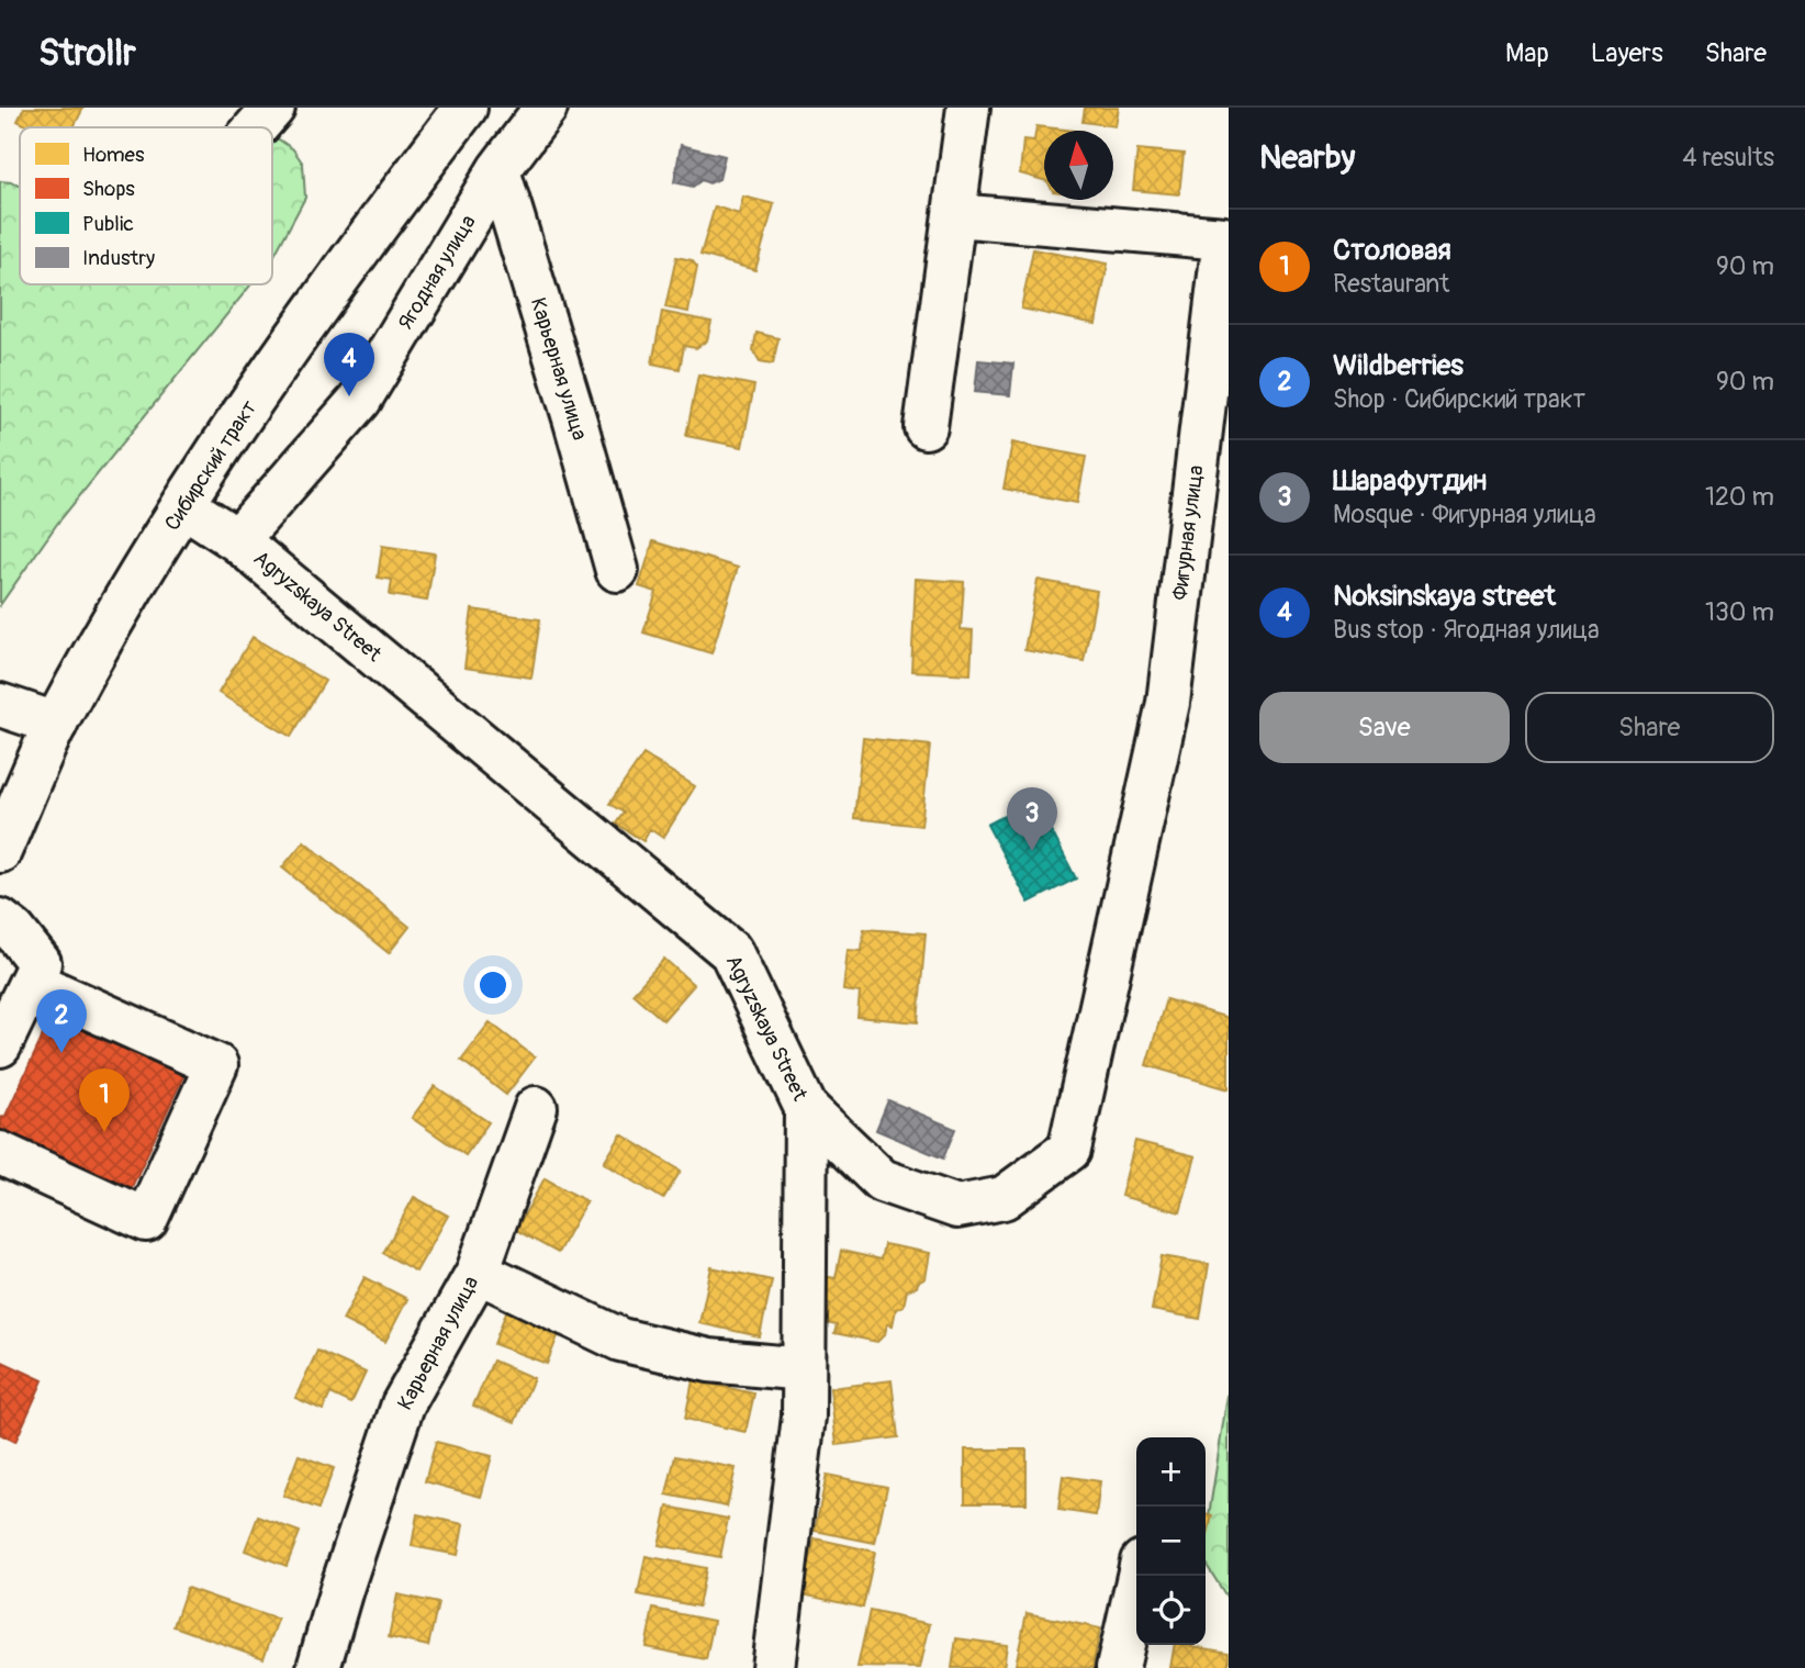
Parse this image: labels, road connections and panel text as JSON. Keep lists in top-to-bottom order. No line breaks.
{"streets":{"street":["Ягодная улица","Карьерная улица","Сибирский тракт","Фигурная улица","Agryzskaya Street"]},"crossings":[["Ягодная улица","Карьерная улица"],["Ягодная улица","Agryzskaya Street"],["Сибирский тракт","Agryzskaya Street"],["Фигурная улица","Agryzskaya Street"]],"legend":["Homes","Shops","Public","Industry"],"north":"top","page":{"header":"Strollr","nav":["Map","Layers","Share"],"heading":["Nearby","4 results"],"list":[{"mark":"1","name":"Столовая","note":"Restaurant","value":"90 m"},{"mark":"2","name":"Wildberries","note":"Shop · Сибирский тракт","value":"90 m"},{"mark":"3","name":"Шарафутдин","note":"Mosque · Фигурная улица","value":"120 m"},{"mark":"4","name":"Noksinskaya street","note":"Bus stop · Ягодная улица","value":"130 m"}],"pins":["4","3","2","1"],"buttons":["Save","Share"],"map_buttons":["+","−"]}}
